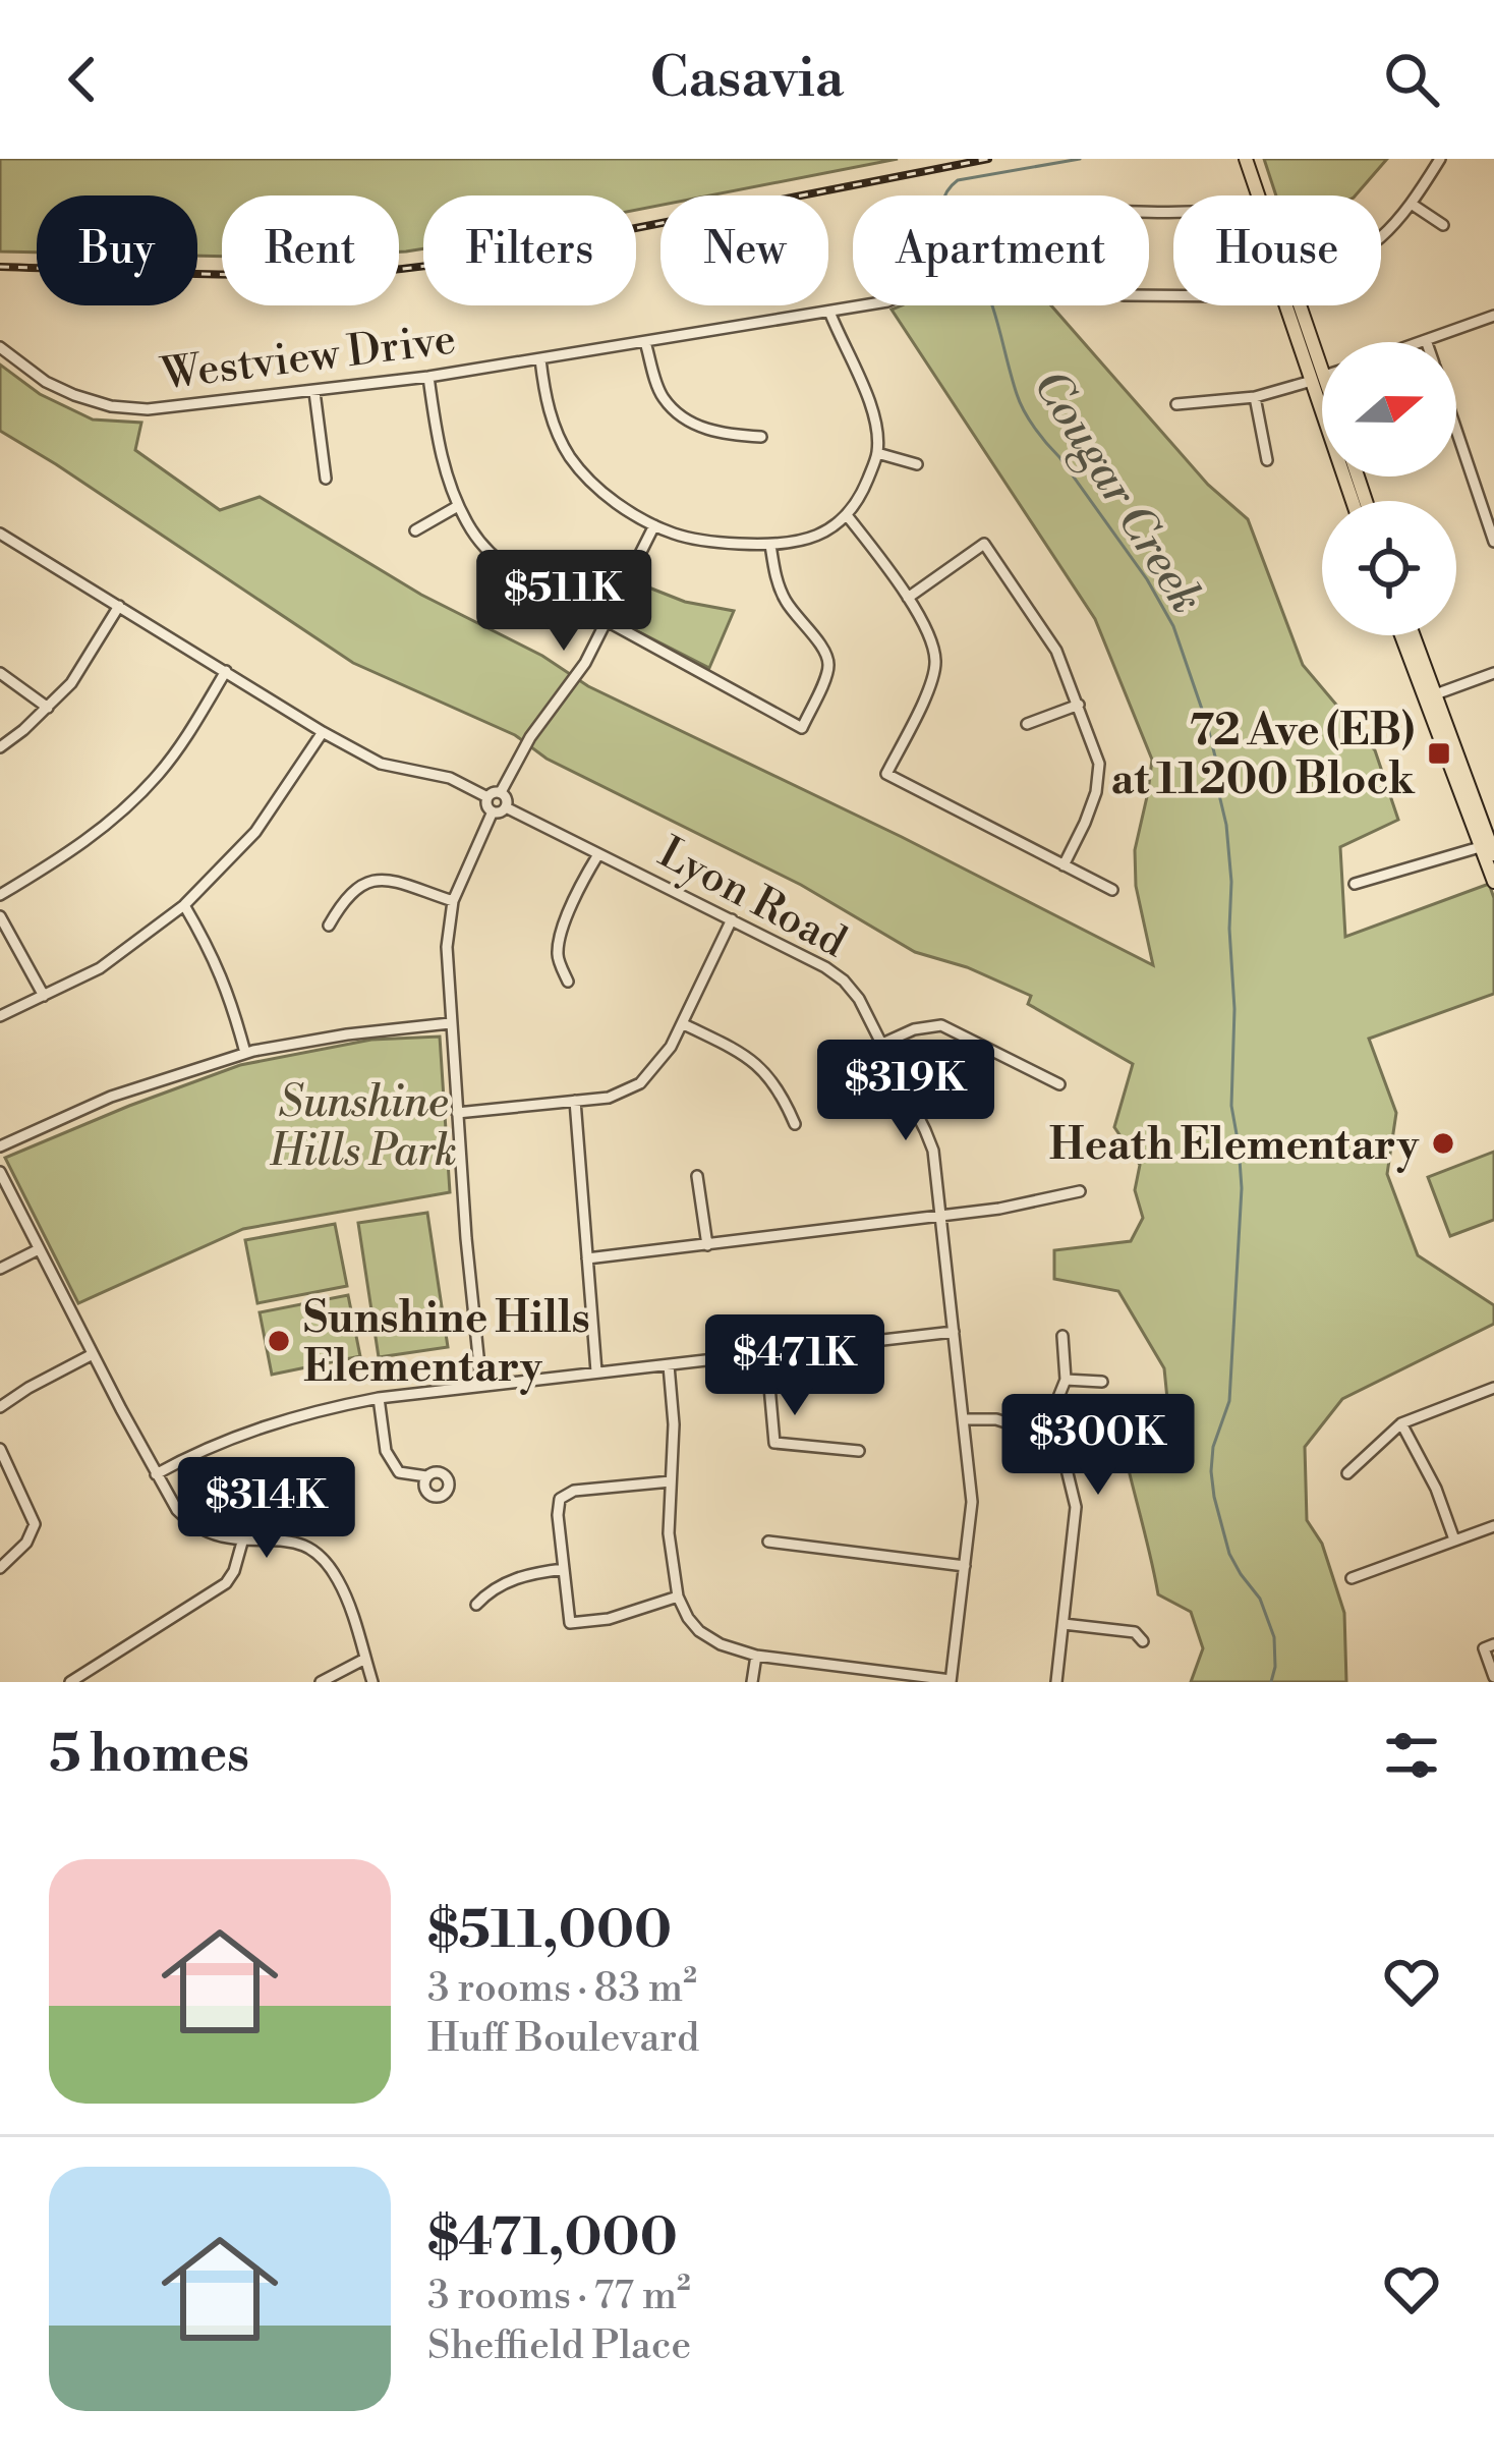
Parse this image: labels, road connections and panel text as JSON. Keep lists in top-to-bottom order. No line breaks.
{"streets":{"street":["Westview Drive","Lyon Road"]},"water":["Cougar Creek"],"parks":["Sunshine Hills Park"],"places":{"transit":["72 Ave (EB) at 11200 Block"],"other":["Heath Elementary","Sunshine Hills Elementary"]},"north":"right","page":{"header":"Casavia","chip":["Buy","Rent","Filters","New","Apartment","House"],"price":["$511K","$319K","$471K","$300K","$314K"],"heading":"5 homes","list":[{"name":"$511,000","note":"3 rooms · 83 m² · Huff Boulevard"},{"name":"$471,000","note":"3 rooms · 77 m² · Sheffield Place"}]}}
